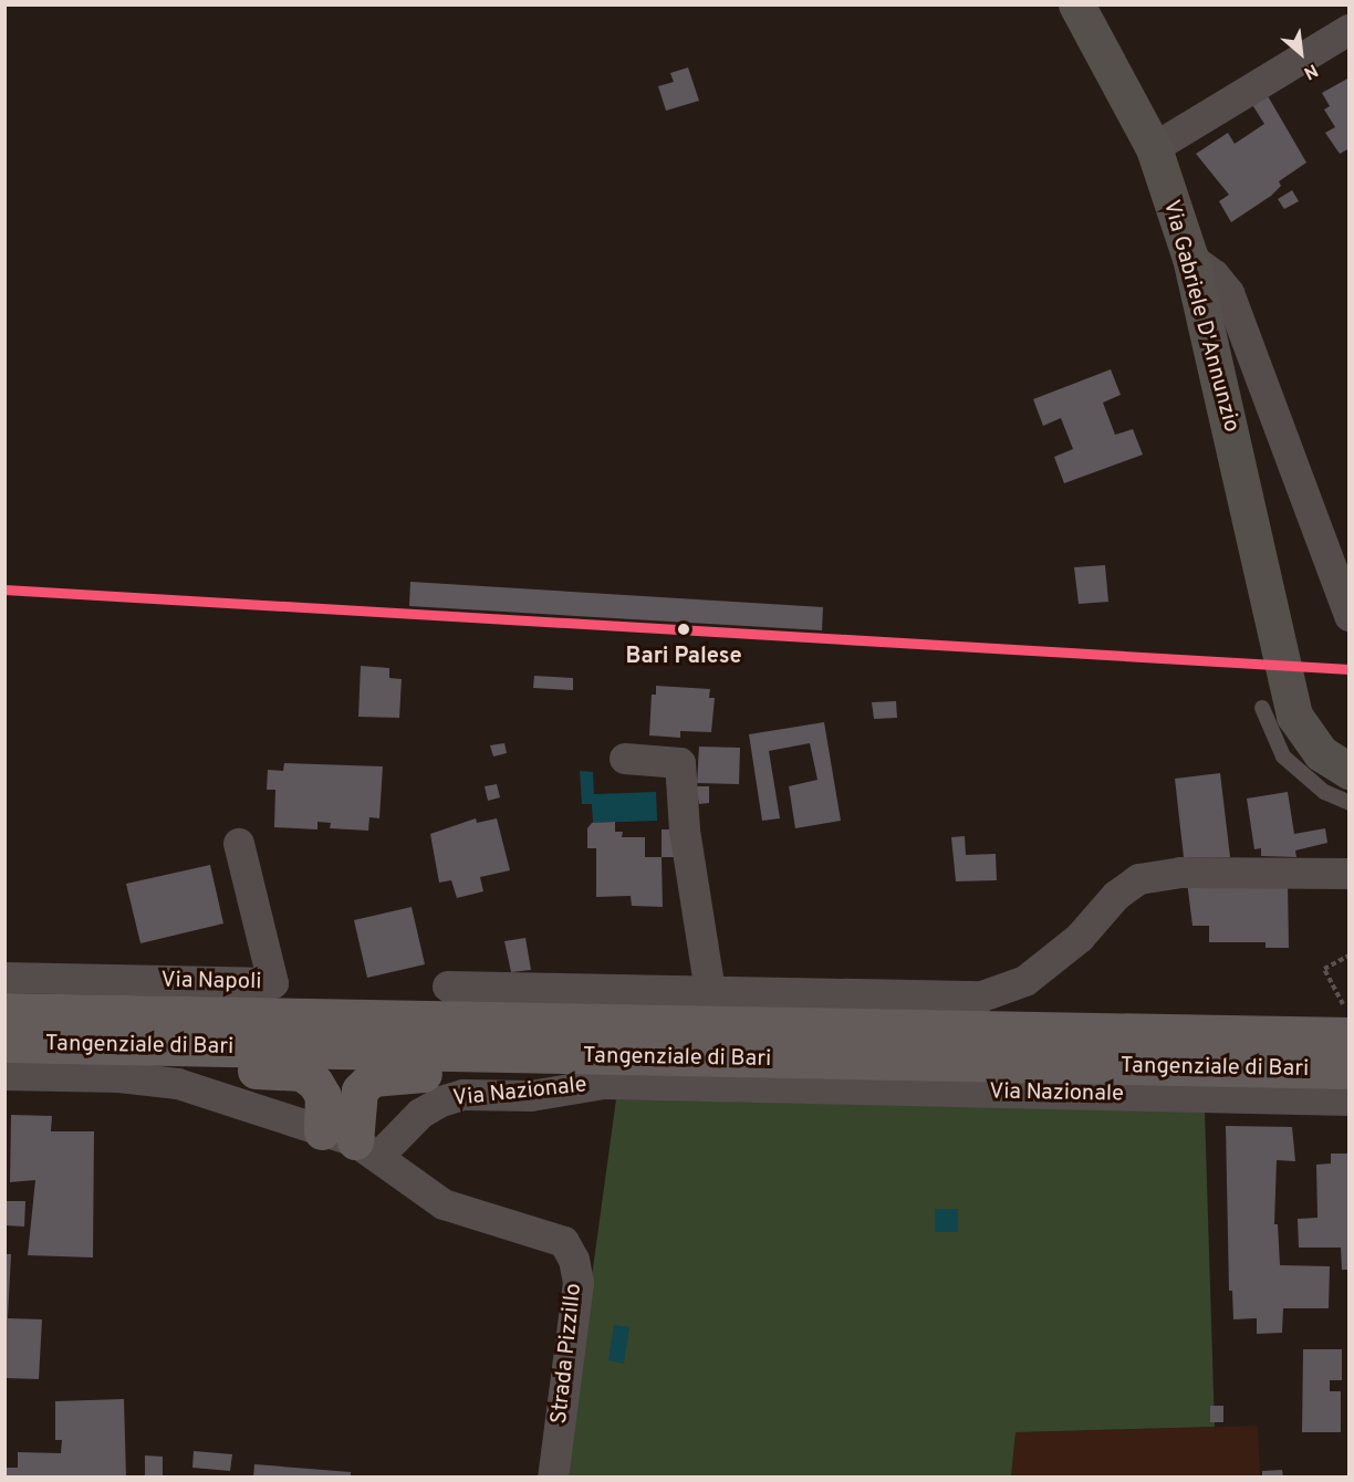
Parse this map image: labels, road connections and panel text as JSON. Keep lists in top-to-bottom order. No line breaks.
{"streets":{"highway":["Tangenziale di Bari"],"street":["Via Gabriele D'Annunzio","Via Napoli","Via Nazionale","Strada Pizzillo"]},"crossings":[["Via Nazionale","Strada Pizzillo"]],"places":["Bari Palese"],"north":"bottom right"}
